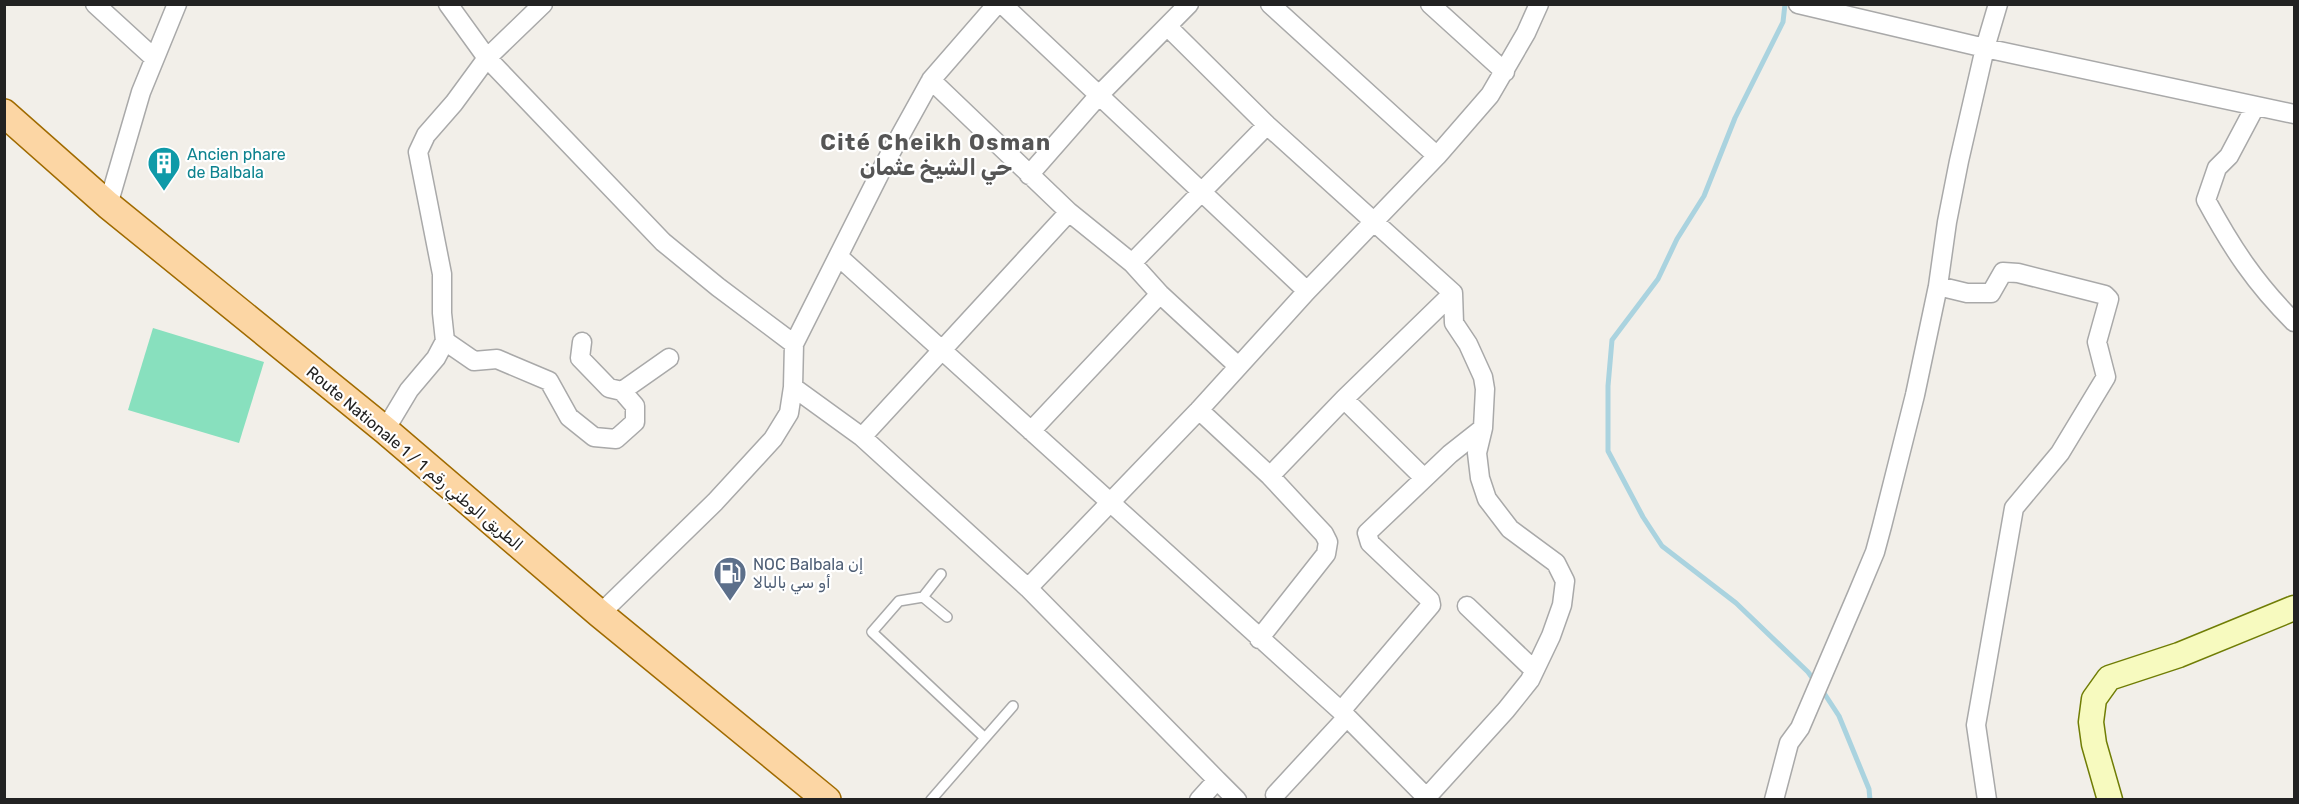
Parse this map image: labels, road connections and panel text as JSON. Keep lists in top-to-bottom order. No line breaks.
{"streets":{"main road":["Route Nationale 1 / الطريق الوطني رقم 1"]},"districts":["Cité Cheikh Osman حي الشيخ عثمان"],"places":{"building":["Ancien phare de Balbala"],"fuel station":["NOC Balbala إن أو سي بالبالا"]}}
